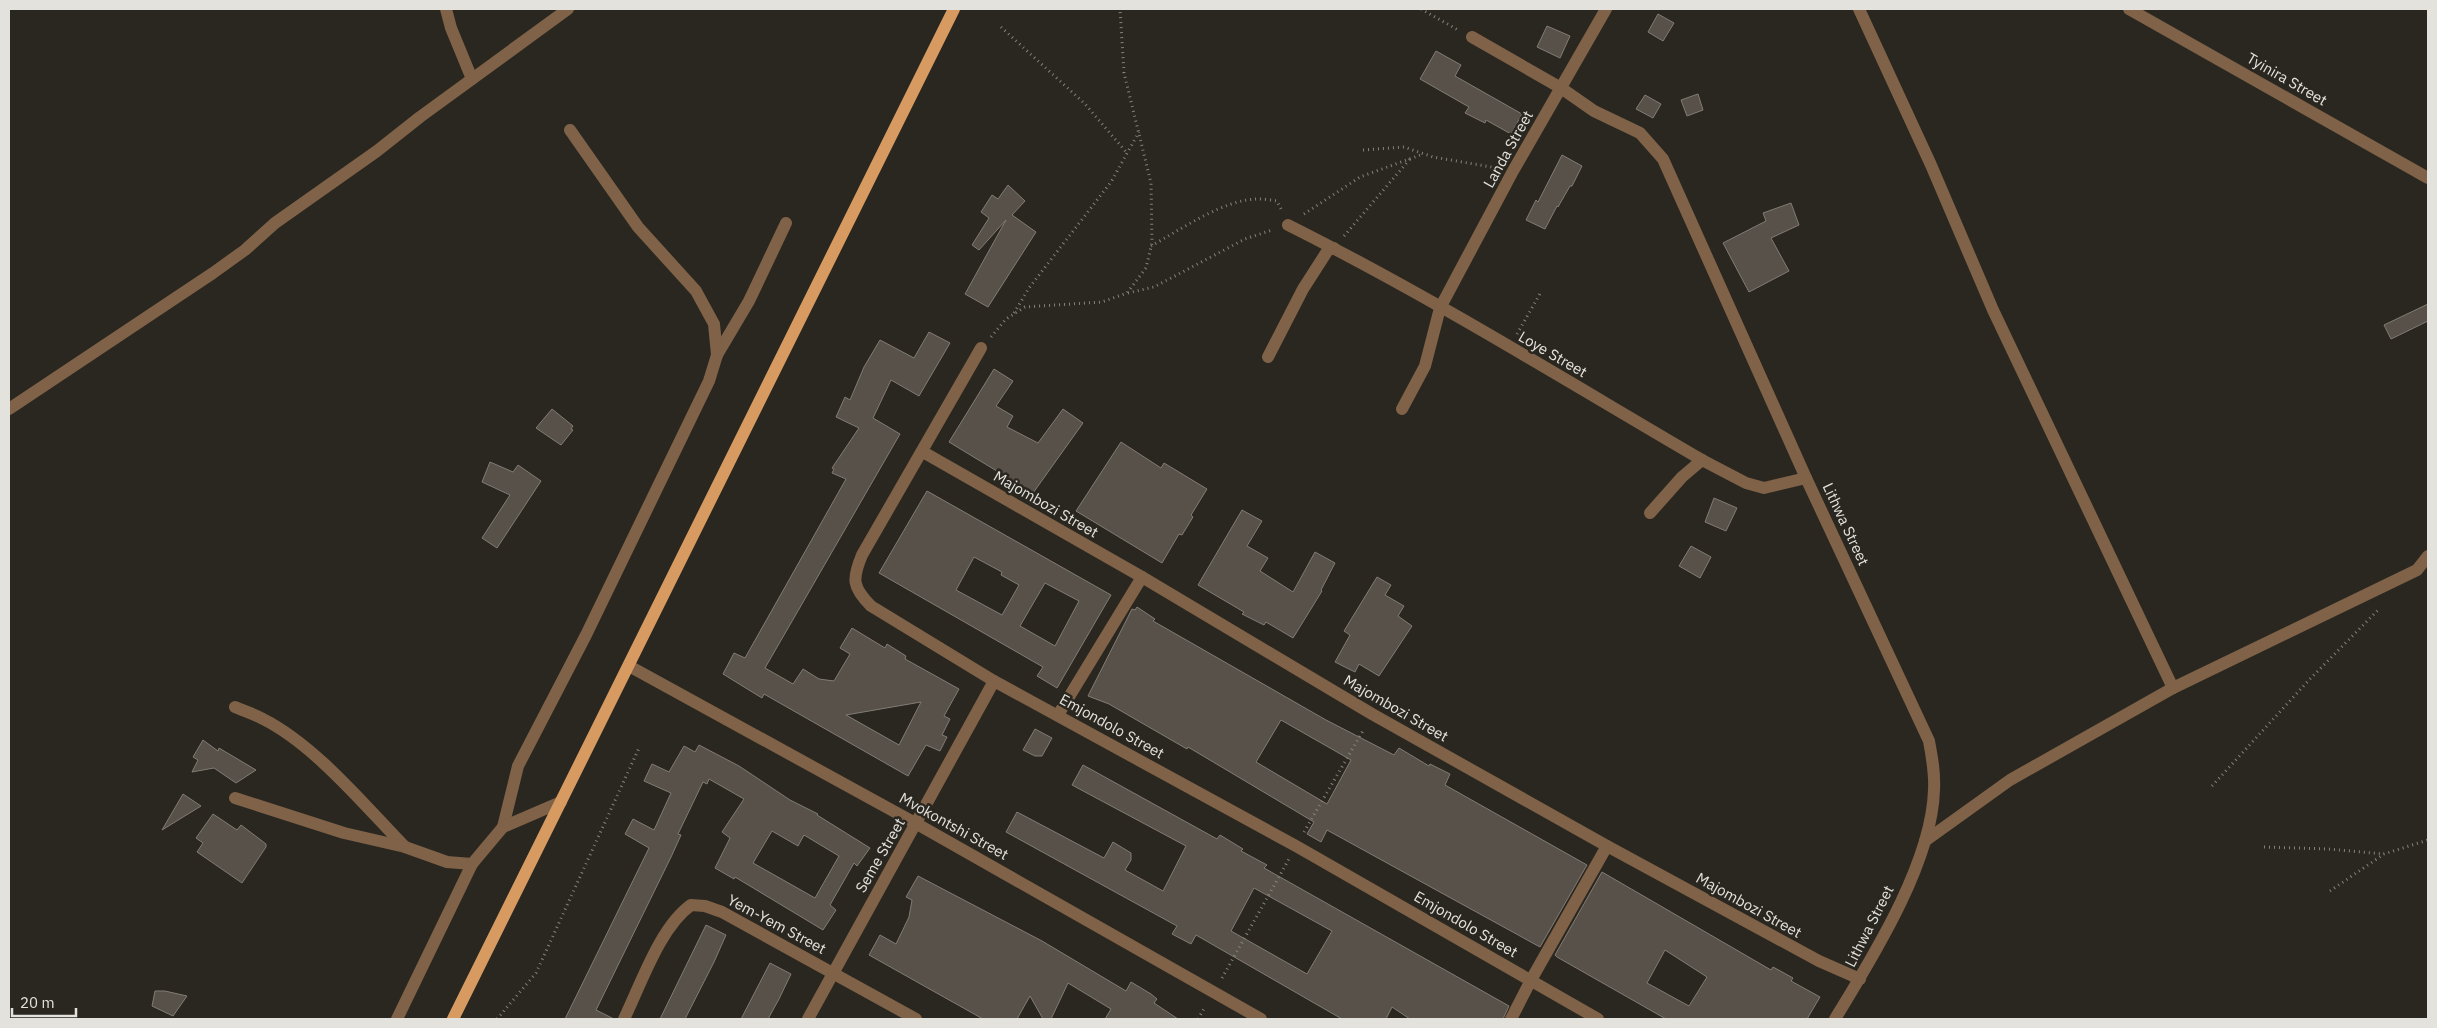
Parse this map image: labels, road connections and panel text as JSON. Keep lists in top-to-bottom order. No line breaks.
{"streets":{"street":["Tyinira Street","Landa Street","Loye Street","Majombozi Street","Lithwa Street","Emjondolo Street","Mvokontshi Street","Seme Street","Yem-Yem Street"]},"crossings":[["Landa Street","Loye Street"],["Landa Street","Lithwa Street"],["Loye Street","Lithwa Street"],["Majombozi Street","Lithwa Street"],["Majombozi Street","Emjondolo Street"],["Emjondolo Street","Seme Street"],["Mvokontshi Street","Seme Street"],["Seme Street","Yem-Yem Street"]],"scale_bar":"20 m"}
